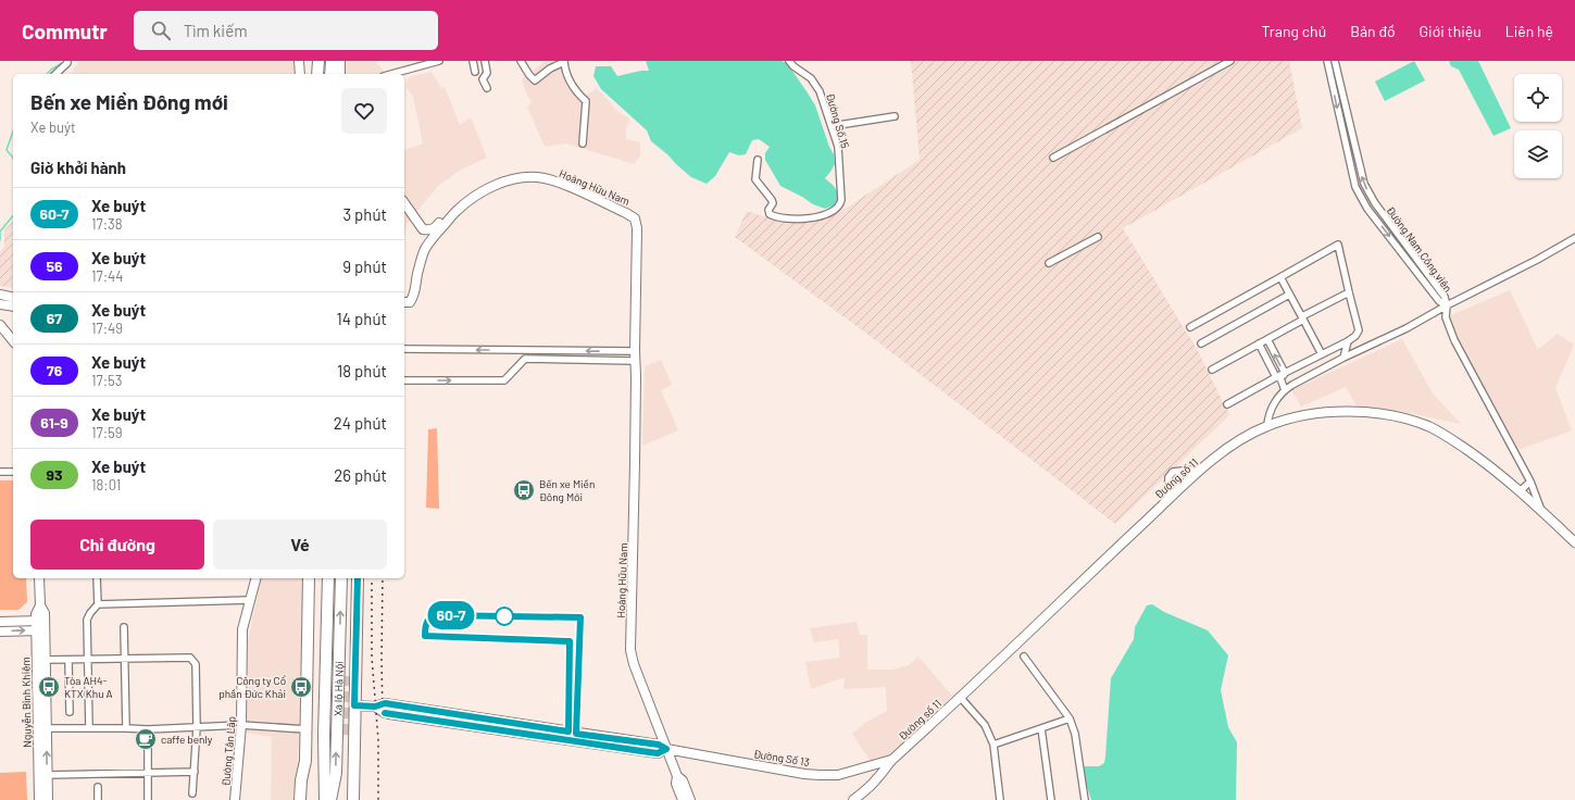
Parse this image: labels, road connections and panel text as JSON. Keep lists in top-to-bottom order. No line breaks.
{"streets":{"highway":["Xa lộ Hà Nội"],"street":["Đường Số 15","Hoàng Hữu Nam","Đường Nam Công viên","Đường số 11","Nguyễn Bỉnh Khiêm","Đường Tân Lập","Đường Số 13"]},"crossings":[["Hoàng Hữu Nam","Đường Số 13"],["Đường số 11","Đường Số 13"],["Xa lộ Hà Nội","Đường Số 13"]],"places":{"bus stop":["Bến xe Miền Đông Mới","Tòa AH4- KTX Khu A","Công ty Cổ phần Đức Khải"],"cafe":["caffe benly"]},"lines":["bus line 60-7"],"page":{"header":"Commutr","search":"Tìm kiếm","nav":["Trang chủ","Bản đồ","Giới thiệu","Liên hệ"],"on_map":"60-7","heading":[["Bến xe Miền Đông mới","Xe buýt"],"Giờ khởi hành"],"list":[{"mark":"60-7","name":"Xe buýt","note":"17:38","value":"3 phút"},{"mark":"56","name":"Xe buýt","note":"17:44","value":"9 phút"},{"mark":"67","name":"Xe buýt","note":"17:49","value":"14 phút"},{"mark":"76","name":"Xe buýt","note":"17:53","value":"18 phút"},{"mark":"61-9","name":"Xe buýt","note":"17:59","value":"24 phút"},{"mark":"93","name":"Xe buýt","note":"18:01","value":"26 phút"}],"buttons":["Chỉ đường","Vé"]}}
